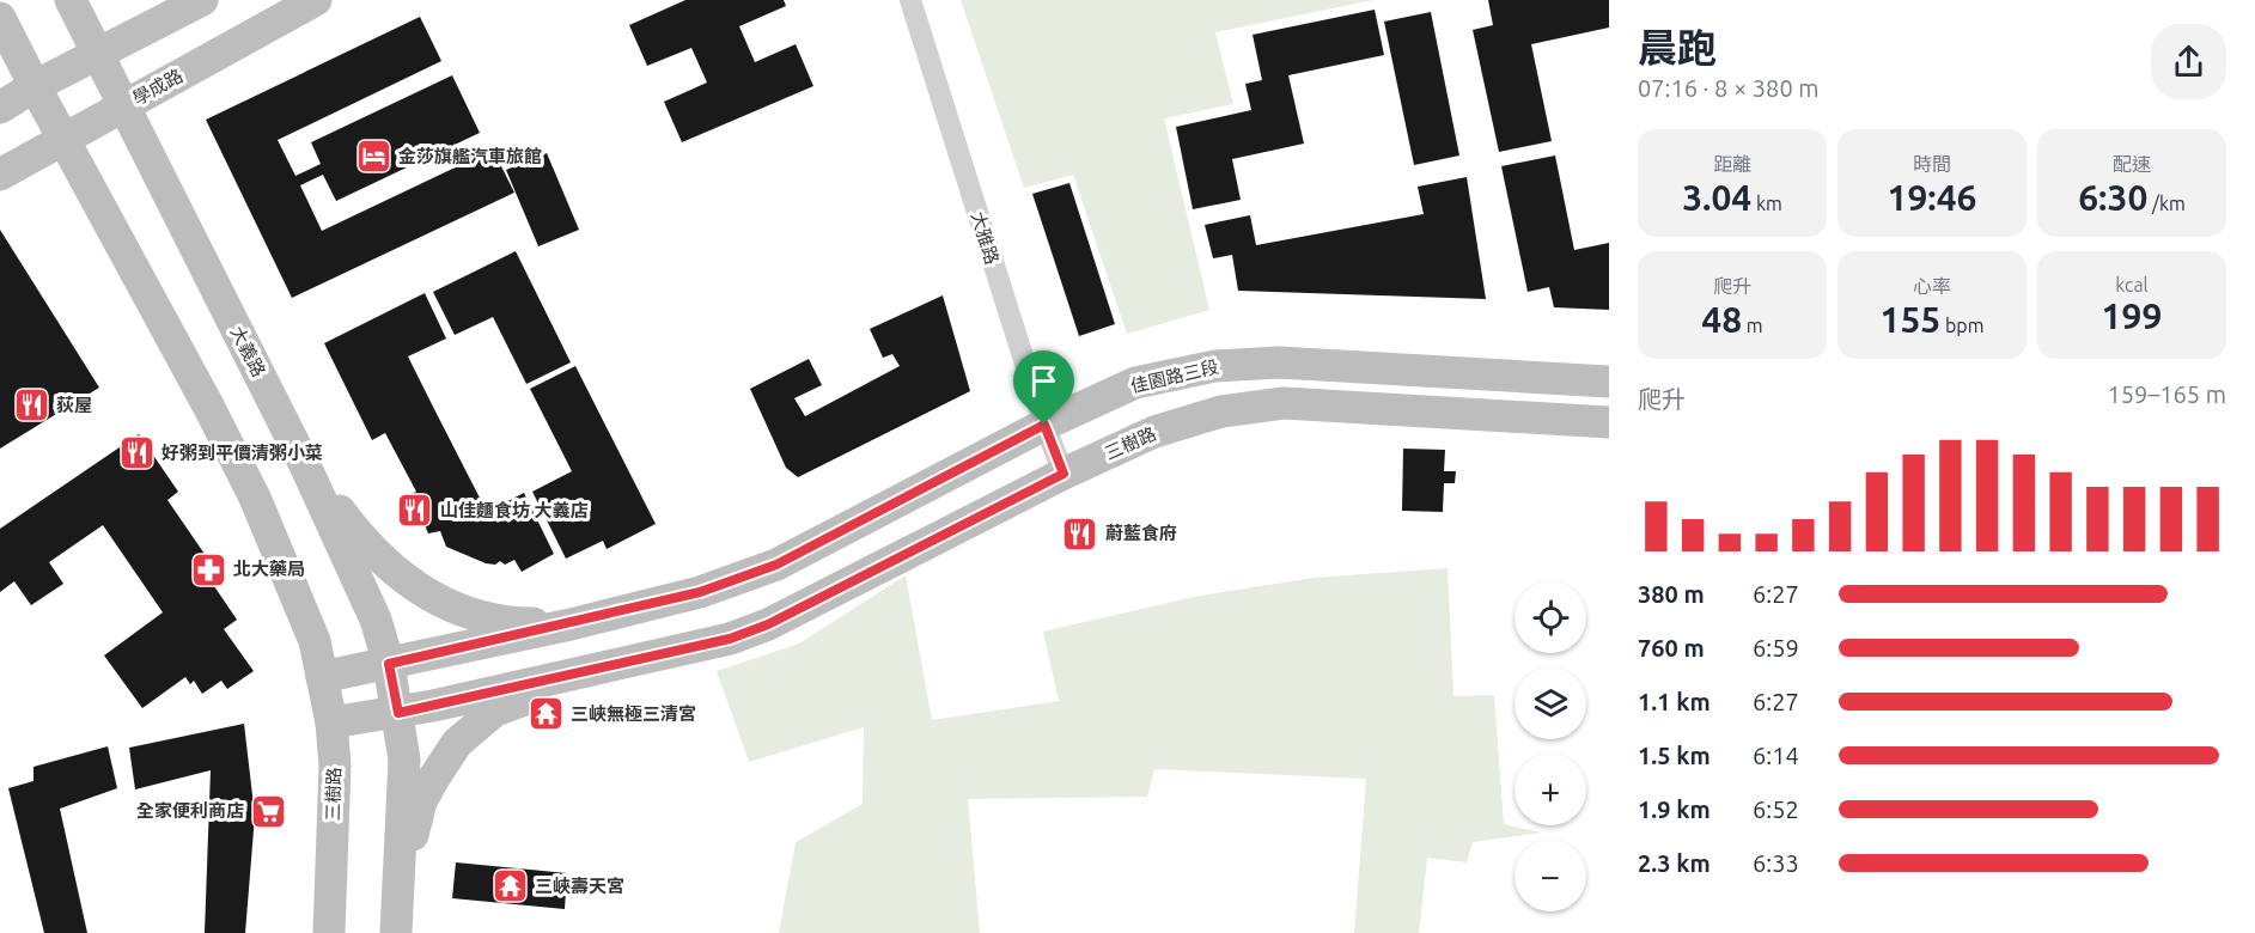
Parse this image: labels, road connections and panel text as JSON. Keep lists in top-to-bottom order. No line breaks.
{"streets":{"street":["學成路","大雅路","大義路","佳園路三段","三樹路"]},"crossings":[["學成路","大義路"],["大雅路","佳園路三段"],["大雅路","三樹路"],["大義路","佳園路三段"],["大義路","三樹路"]],"places":{"hotel":["金莎旗艦汽車旅館"],"restaurant":["荻屋","好粥到平價清粥小菜","山佳麵食坊 大義店","蔚藍食府"],"pharmacy":["北大藥局"],"temple":["三峽無極三清宮","三峽壽天宮"],"supermarket":["全家便利商店"]},"page":{"heading":["晨跑","07:16 · 8 × 380 m"],"stats":[["距離","3.04 km"],["時間","19:46"],["配速","6:30 /km"],["爬升","48 m"],["心率","155 bpm"],["kcal","199"]],"chart":["爬升","159–165 m"],"list":[{"name":"380 m","note":"6:27"},{"name":"760 m","note":"6:59"},{"name":"1.1 km","note":"6:27"},{"name":"1.5 km","note":"6:14"},{"name":"1.9 km","note":"6:52"},{"name":"2.3 km","note":"6:33"}],"map_buttons":["+","−"]}}
